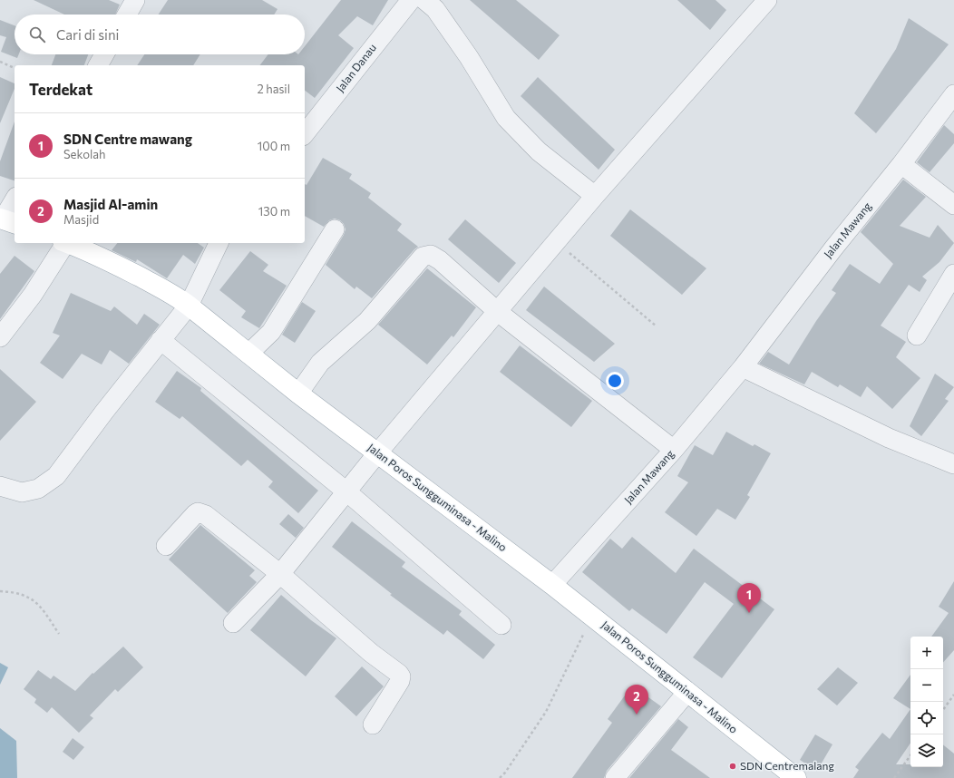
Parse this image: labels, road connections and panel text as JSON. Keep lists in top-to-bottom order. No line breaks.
{"streets":{"main road":["Jalan Poros Sungguminasa - Malino"],"street":["Jalan Danau","Jalan Mawang"]},"crossings":[["Jalan Mawang","Jalan Poros Sungguminasa - Malino"]],"places":["SDN Centremalang"],"page":{"search":"Cari di sini","heading":["Terdekat","2 hasil"],"list":[{"mark":"1","name":"SDN Centre mawang","note":"Sekolah","value":"100 m"},{"mark":"2","name":"Masjid Al-amin","note":"Masjid","value":"130 m"}],"pins":["1","2"],"map_buttons":["+","−"]}}
